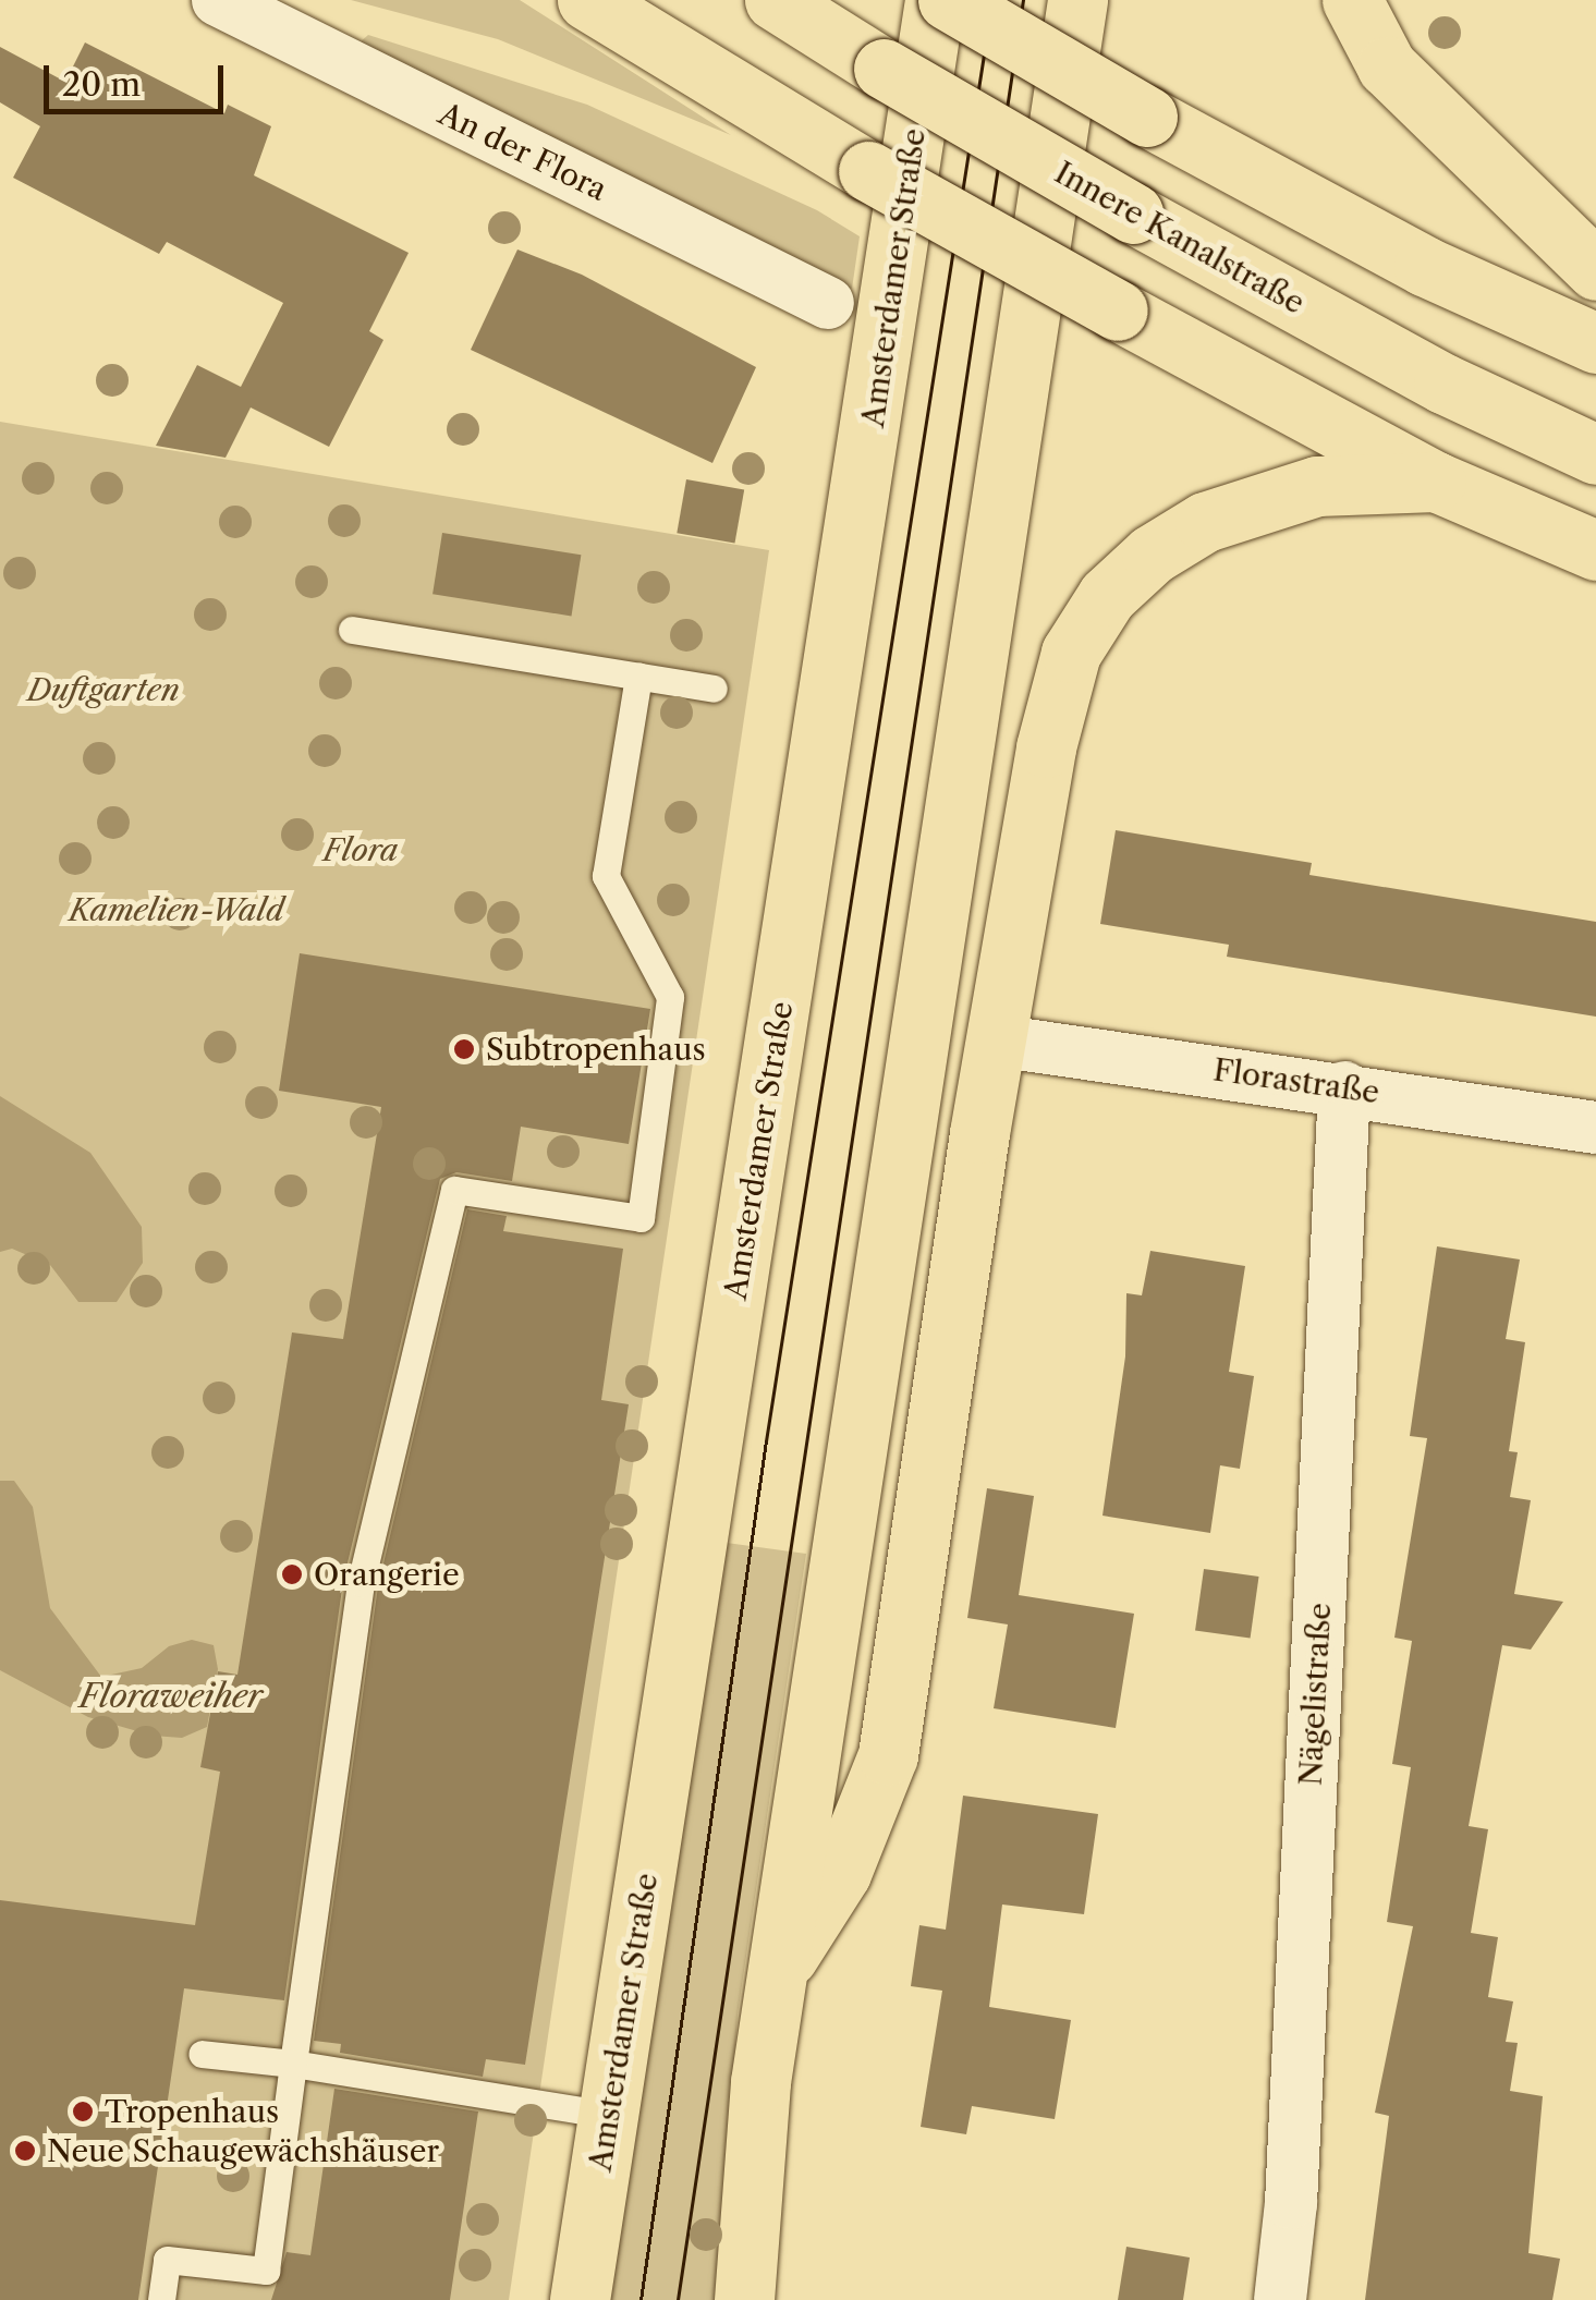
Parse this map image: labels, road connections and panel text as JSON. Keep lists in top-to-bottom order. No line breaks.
{"streets":{"main road":["Innere Kanalstraße","Amsterdamer Straße"],"street":["An der Flora","Florastraße","Nägelistraße"]},"crossings":[["Florastraße","Nägelistraße"]],"water":["Floraweiher"],"parks":["Duftgarten","Flora","Kamelien-Wald"],"places":["Subtropenhaus","Orangerie","Tropenhaus","Neue Schaugewächshäuser"],"scale_bar":"20 m"}
